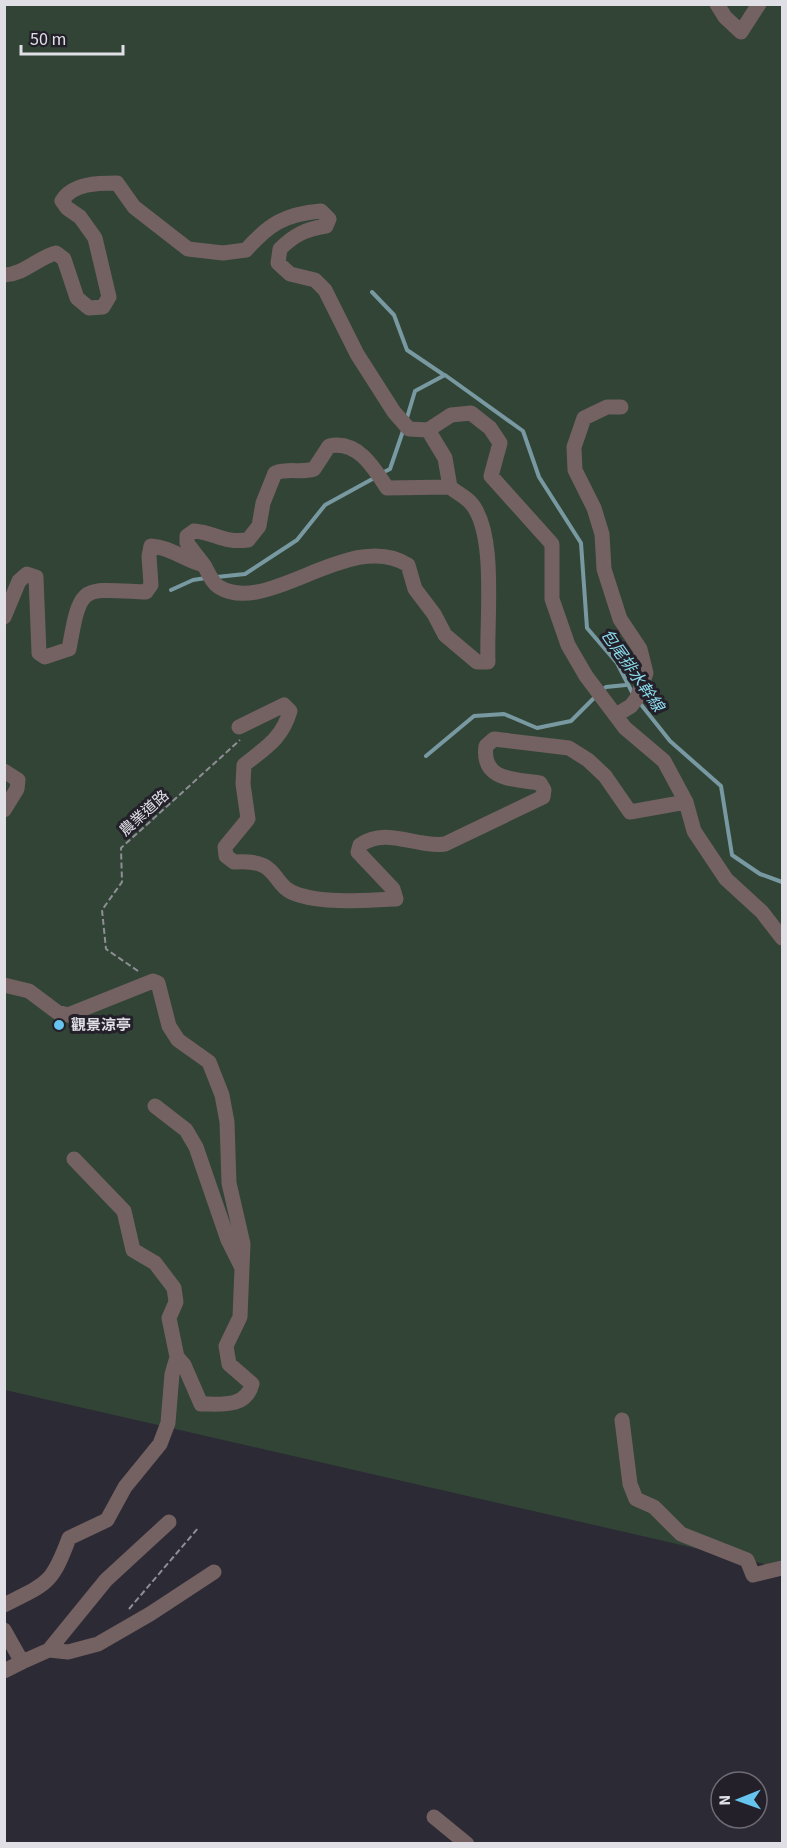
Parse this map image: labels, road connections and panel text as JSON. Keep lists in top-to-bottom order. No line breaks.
{"streets":{"path":["農業道路"]},"water":["包尾排水幹線"],"places":["觀景涼亭"],"scale_bar":"50 m","north":"left"}
